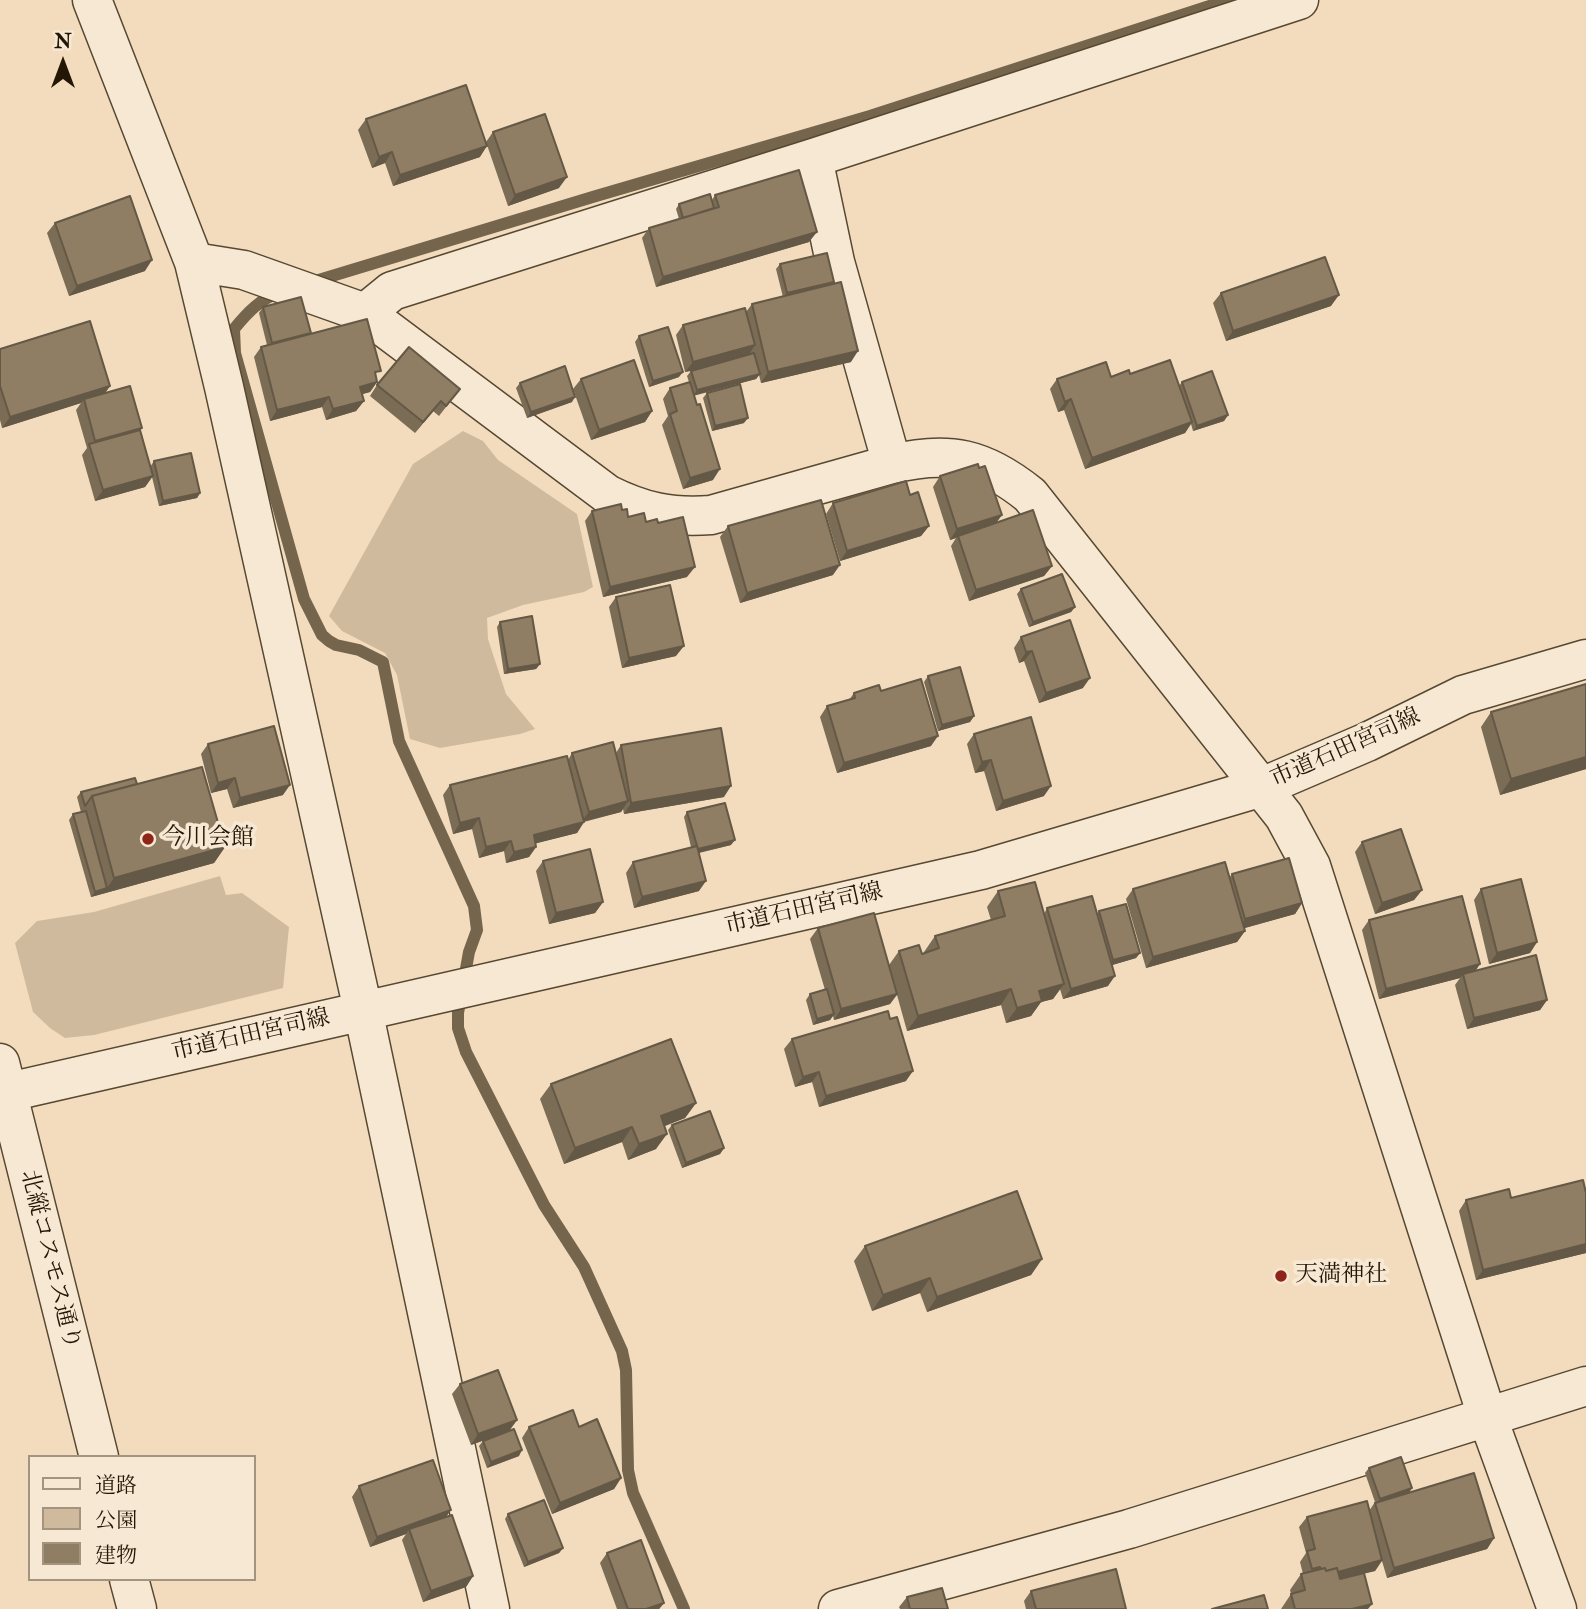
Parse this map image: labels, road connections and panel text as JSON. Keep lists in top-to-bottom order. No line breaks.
{"streets":{"street":["市道石田宮司線","北縦コスモス通り"]},"crossings":[["市道石田宮司線","北縦コスモス通り"]],"places":["今川会館","天満神社"],"legend":["道路","公園","建物"],"north":"top"}
